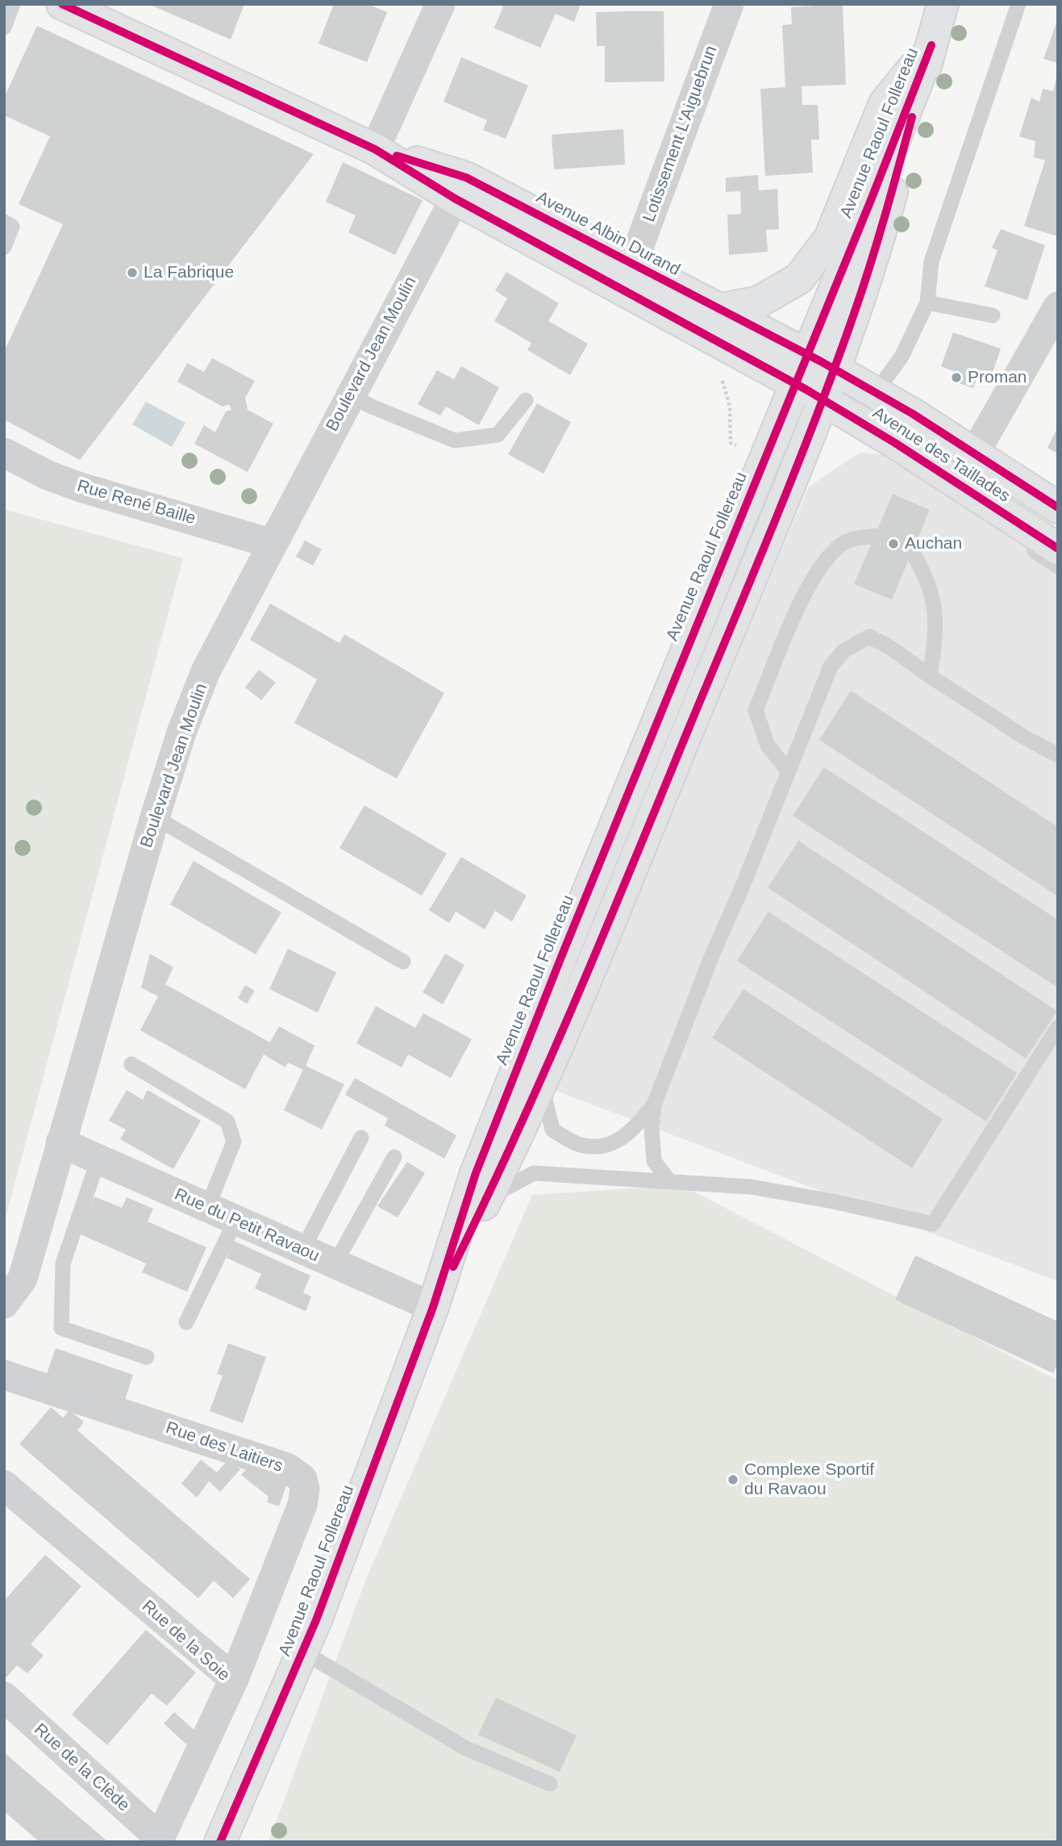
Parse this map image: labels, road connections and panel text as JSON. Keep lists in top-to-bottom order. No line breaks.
{"streets":{"main road":["Avenue Raoul Follereau","Avenue Albin Durand","Avenue des Taillades"],"street":["Lotissement L'Aiguebrun","Boulevard Jean Moulin","Rue René Baille","Rue du Petit Ravaou","Rue des Laitiers","Rue de la Soie","Rue de la Clède"]},"crossings":[["Avenue Raoul Follereau","Avenue Albin Durand"],["Avenue Raoul Follereau","Avenue des Taillades"],["Avenue Raoul Follereau","Rue du Petit Ravaou"],["Lotissement L'Aiguebrun","Avenue Albin Durand"],["Avenue Albin Durand","Boulevard Jean Moulin"],["Avenue Albin Durand","Avenue des Taillades"],["Boulevard Jean Moulin","Rue René Baille"],["Boulevard Jean Moulin","Rue du Petit Ravaou"],["Rue des Laitiers","Rue de la Soie"],["Rue de la Soie","Rue de la Clède"]],"places":["La Fabrique","Proman","Auchan","Complexe Sportif du Ravaou"]}
